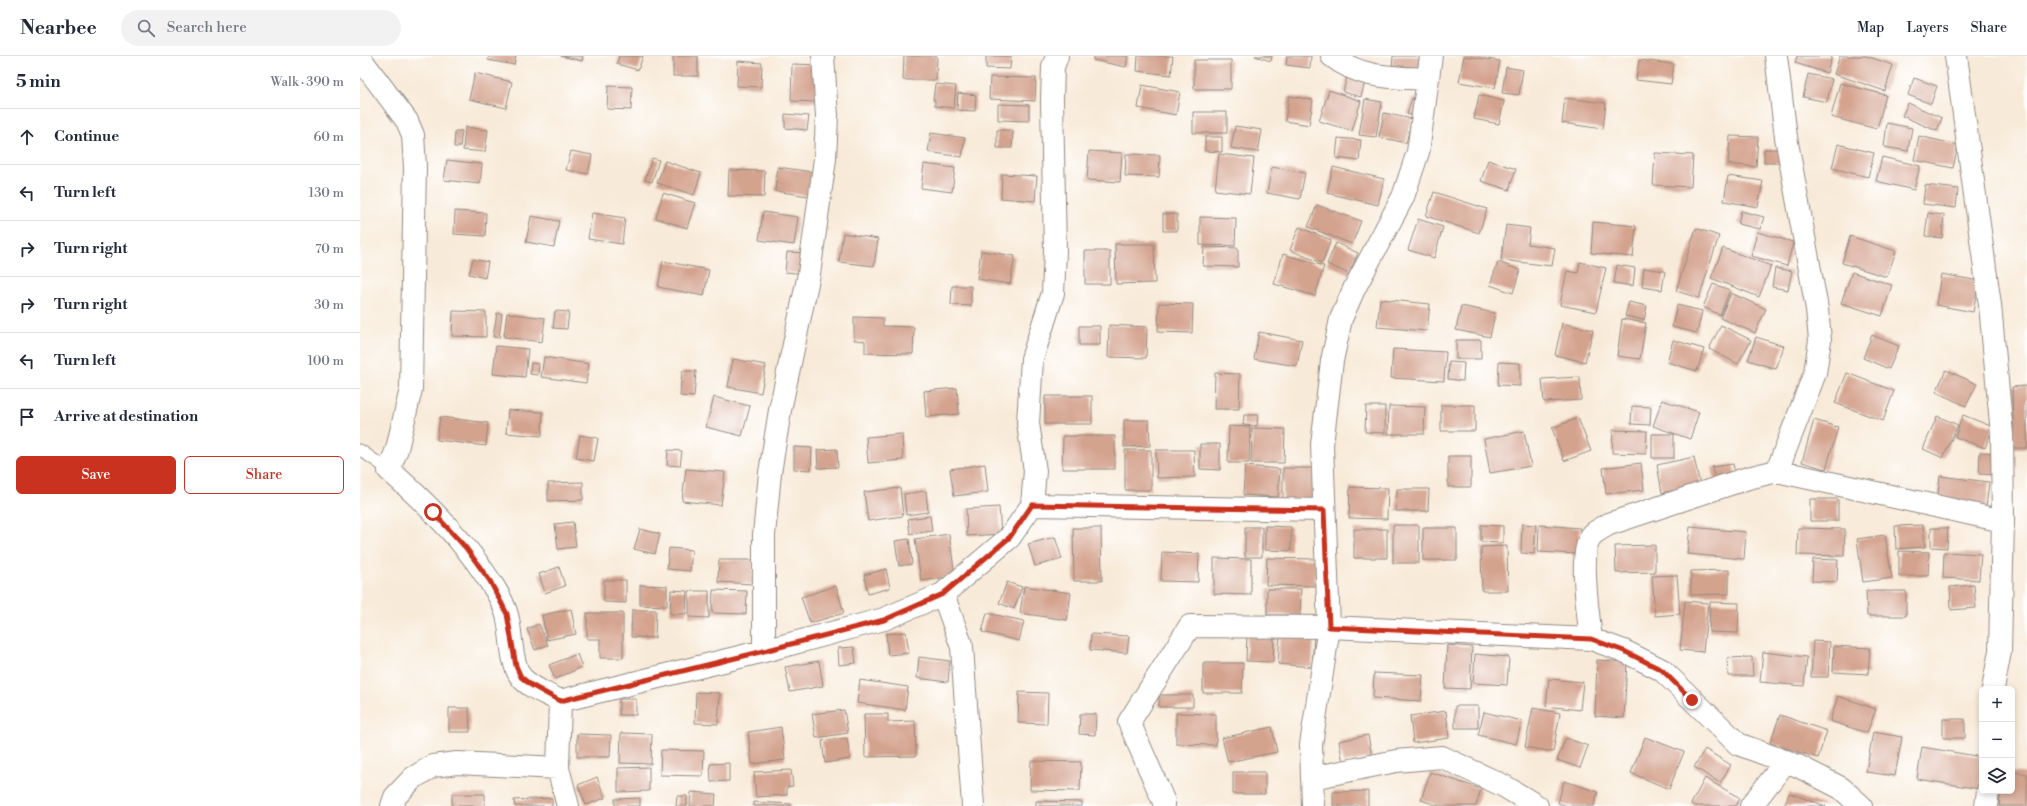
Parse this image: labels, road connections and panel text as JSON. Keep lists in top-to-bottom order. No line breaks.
{"page":{"header":"Nearbee","search":"Search here","nav":["Map","Layers","Share"],"heading":["5 min","Walk · 390 m"],"list":[["Continue","60 m"],["Turn left","130 m"],["Turn right","70 m"],["Turn right","30 m"],["Turn left","100 m"],"Arrive at destination"],"buttons":["Save","Share"],"map_buttons":["+","−"]}}
